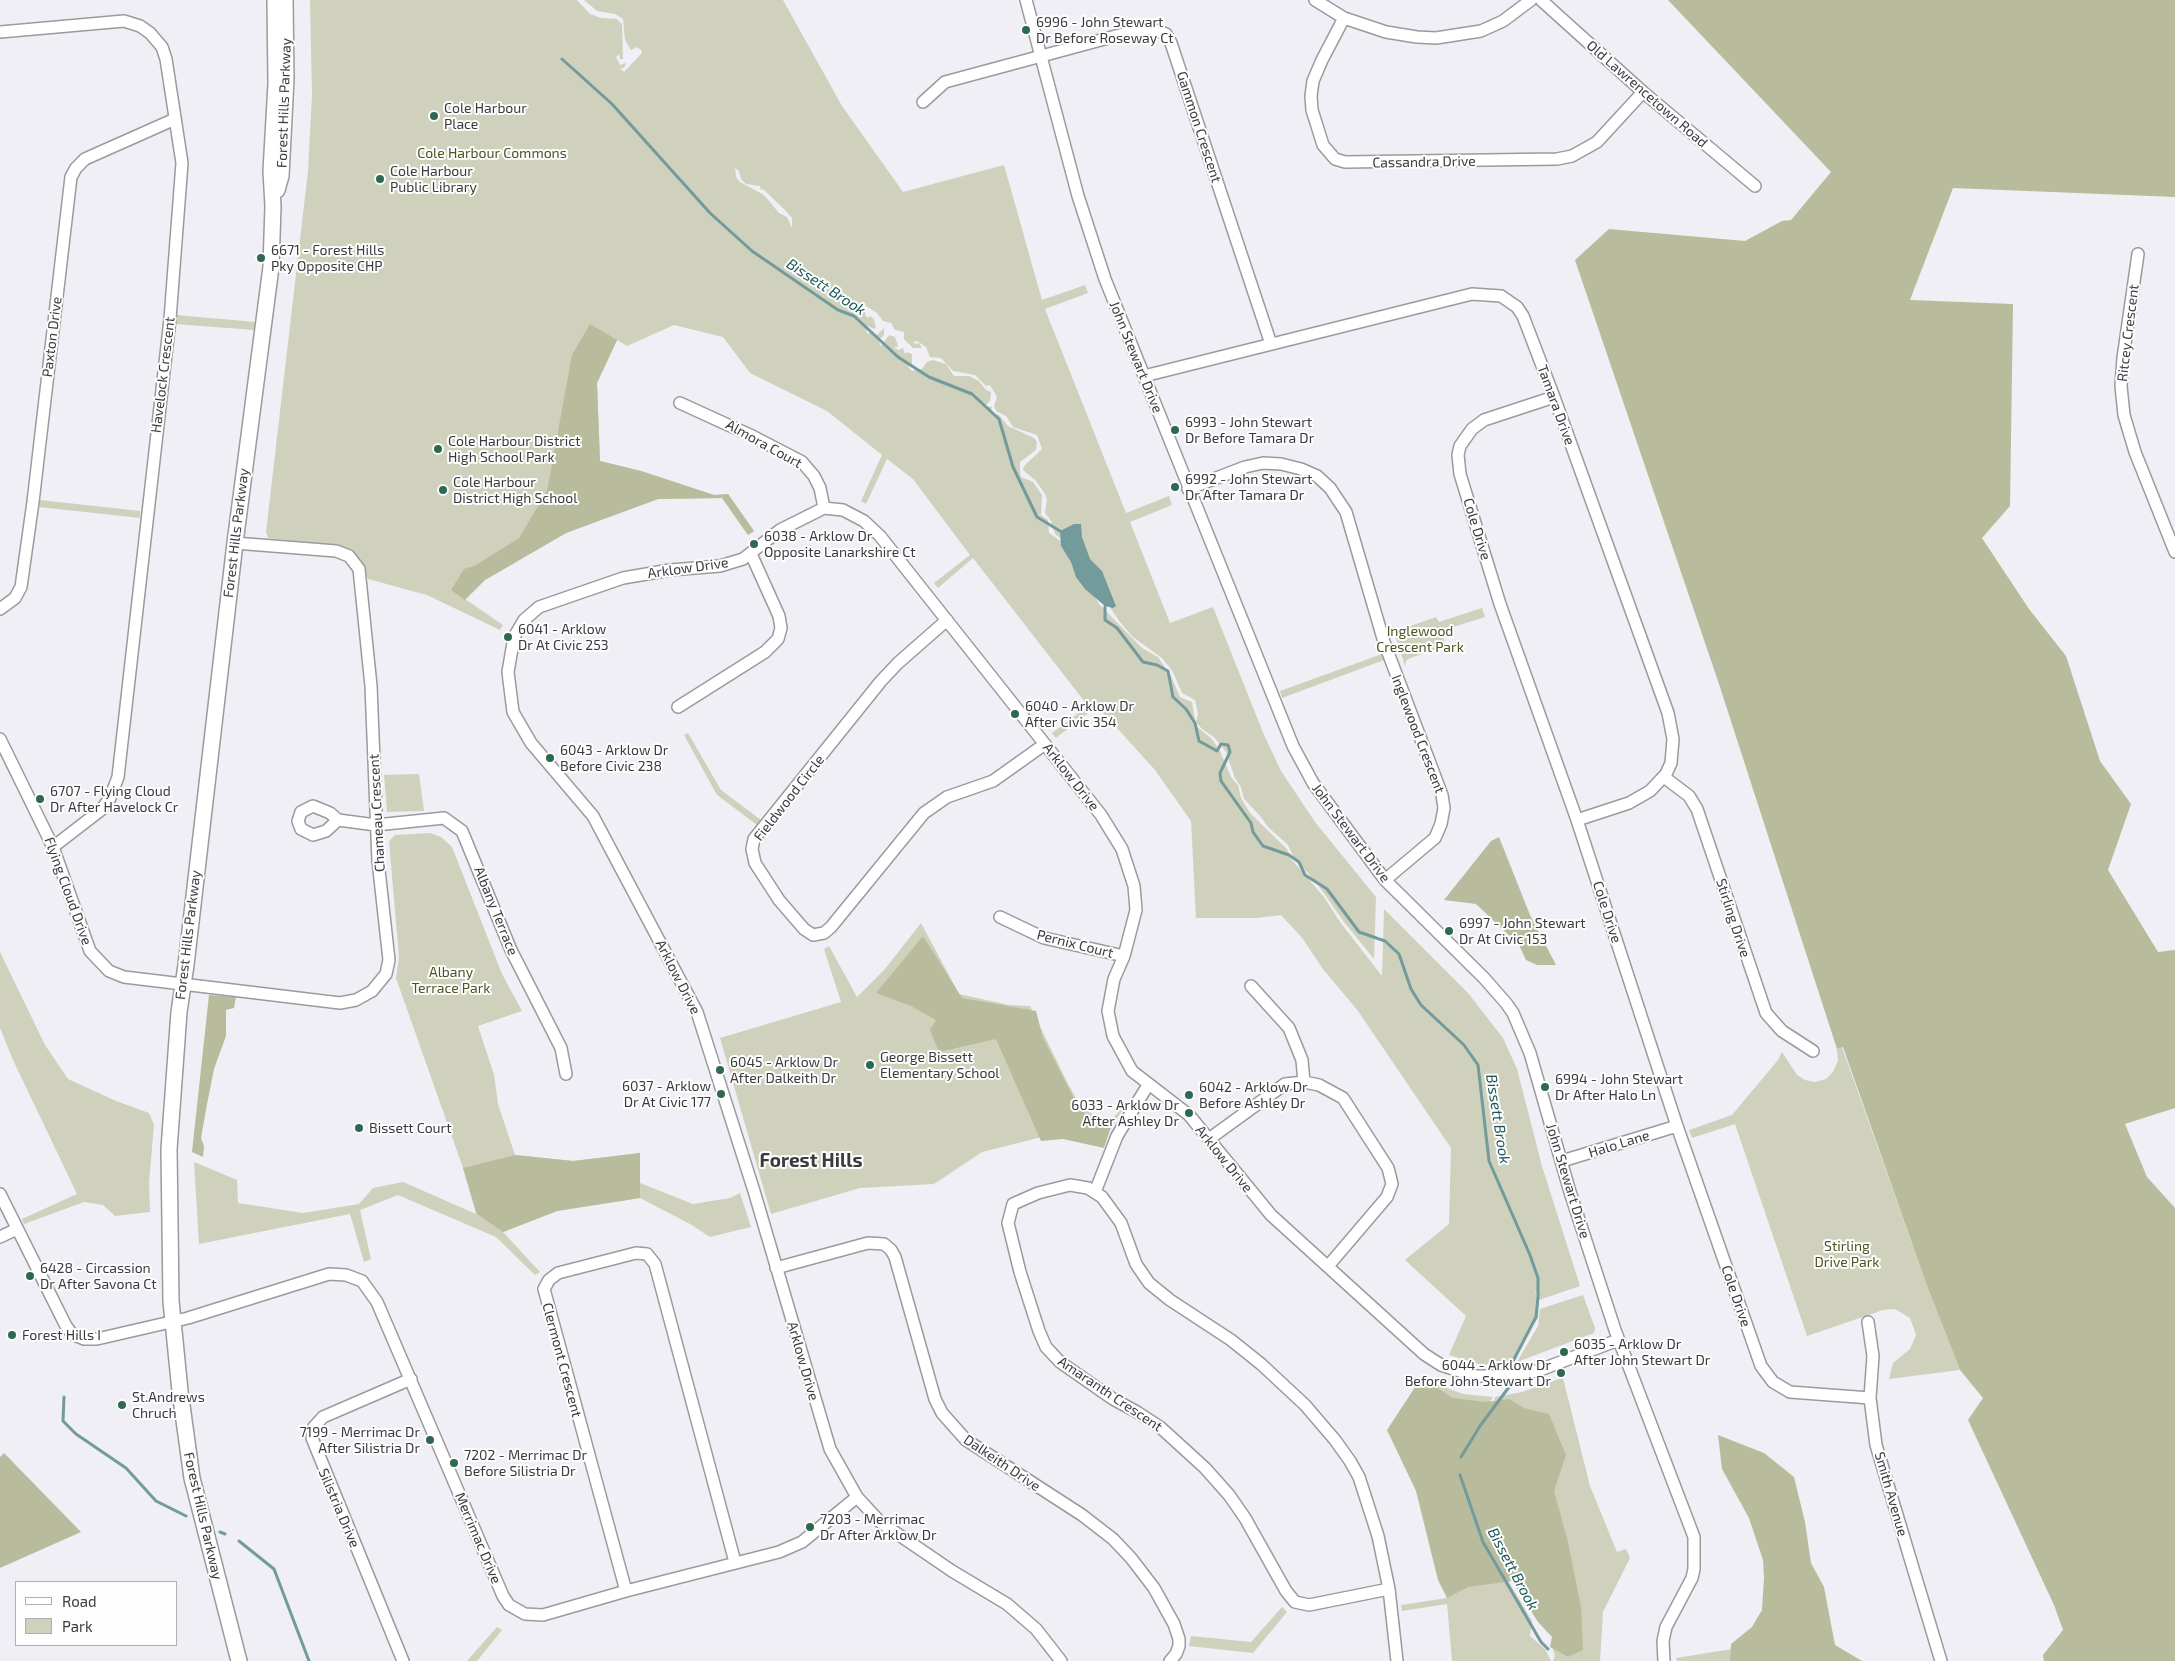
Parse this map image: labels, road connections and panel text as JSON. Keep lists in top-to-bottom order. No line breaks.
{"streets":{"main road":["Forest Hills Parkway"],"street":["Old Lawrencetown Road","Gammon Crescent","Cassandra Drive","Ritcey Crescent","Paxton Drive","John Stewart Drive","Havelock Crescent","Tamara Drive","Almora Court","Cole Drive","Arklow Drive","Inglewood Crescent","Fieldwood Circle","Chameau Crescent","Flying Cloud Drive","Albany Terrace","Stirling Drive","Pernix Court","Halo Lane","Clermont Crescent","Amaranth Crescent","Dalkeith Drive","Smith Avenue","Silistria Drive","Merrimac Drive"]},"crossings":[["Old Lawrencetown Road","Cassandra Drive"],["Forest Hills Parkway","Chameau Crescent"],["Forest Hills Parkway","Flying Cloud Drive"],["Forest Hills Parkway","Merrimac Drive"],["Gammon Crescent","John Stewart Drive"],["Gammon Crescent","Tamara Drive"],["Paxton Drive","Havelock Crescent"],["John Stewart Drive","Tamara Drive"],["John Stewart Drive","Arklow Drive"],["John Stewart Drive","Inglewood Crescent"],["John Stewart Drive","Halo Lane"],["Havelock Crescent","Flying Cloud Drive"],["Tamara Drive","Cole Drive"],["Tamara Drive","Stirling Drive"],["Almora Court","Arklow Drive"],["Cole Drive","Halo Lane"],["Cole Drive","Smith Avenue"],["Arklow Drive","Fieldwood Circle"],["Arklow Drive","Pernix Court"],["Arklow Drive","Dalkeith Drive"],["Arklow Drive","Merrimac Drive"],["Chameau Crescent","Flying Cloud Drive"],["Chameau Crescent","Albany Terrace"],["Clermont Crescent","Merrimac Drive"],["Silistria Drive","Merrimac Drive"]],"districts":["Forest Hills"],"water":["Bissett Brook"],"parks":["Cole Harbour Commons","Inglewood Crescent Park","Albany Terrace Park","Stirling Drive Park"],"places":["6996 - John Stewart Dr Before Roseway Ct","Cole Harbour Place","Cole Harbour Public Library","6671 - Forest Hills Pky Opposite CHP","6993 - John Stewart Dr Before Tamara Dr","Cole Harbour District High School Park","6992 - John Stewart Dr After Tamara Dr","Cole Harbour District High School","6038 - Arklow Dr Opposite Lanarkshire Ct","6041 - Arklow Dr At Civic 253","6040 - Arklow Dr After Civic 354","6043 - Arklow Dr Before Civic 238","6707 - Flying Cloud Dr After Havelock Cr","6997 - John Stewart Dr At Civic 153","George Bissett Elementary School","6045 - Arklow Dr After Dalkeith Dr","6994 - John Stewart Dr After Halo Ln","6037 - Arklow Dr At Civic 177","6042 - Arklow Dr Before Ashley Dr","6033 - Arklow Dr After Ashley Dr","Bissett Court","6428 - Circassion Dr After Savona Ct","Forest Hills I","6035 - Arklow Dr After John Stewart Dr","6044 - Arklow Dr Before John Stewart Dr","St.Andrews Chruch","7199 - Merrimac Dr After Silistria Dr","7202 - Merrimac Dr Before Silistria Dr","7203 - Merrimac Dr After Arklow Dr"],"legend":["Road","Park"]}
